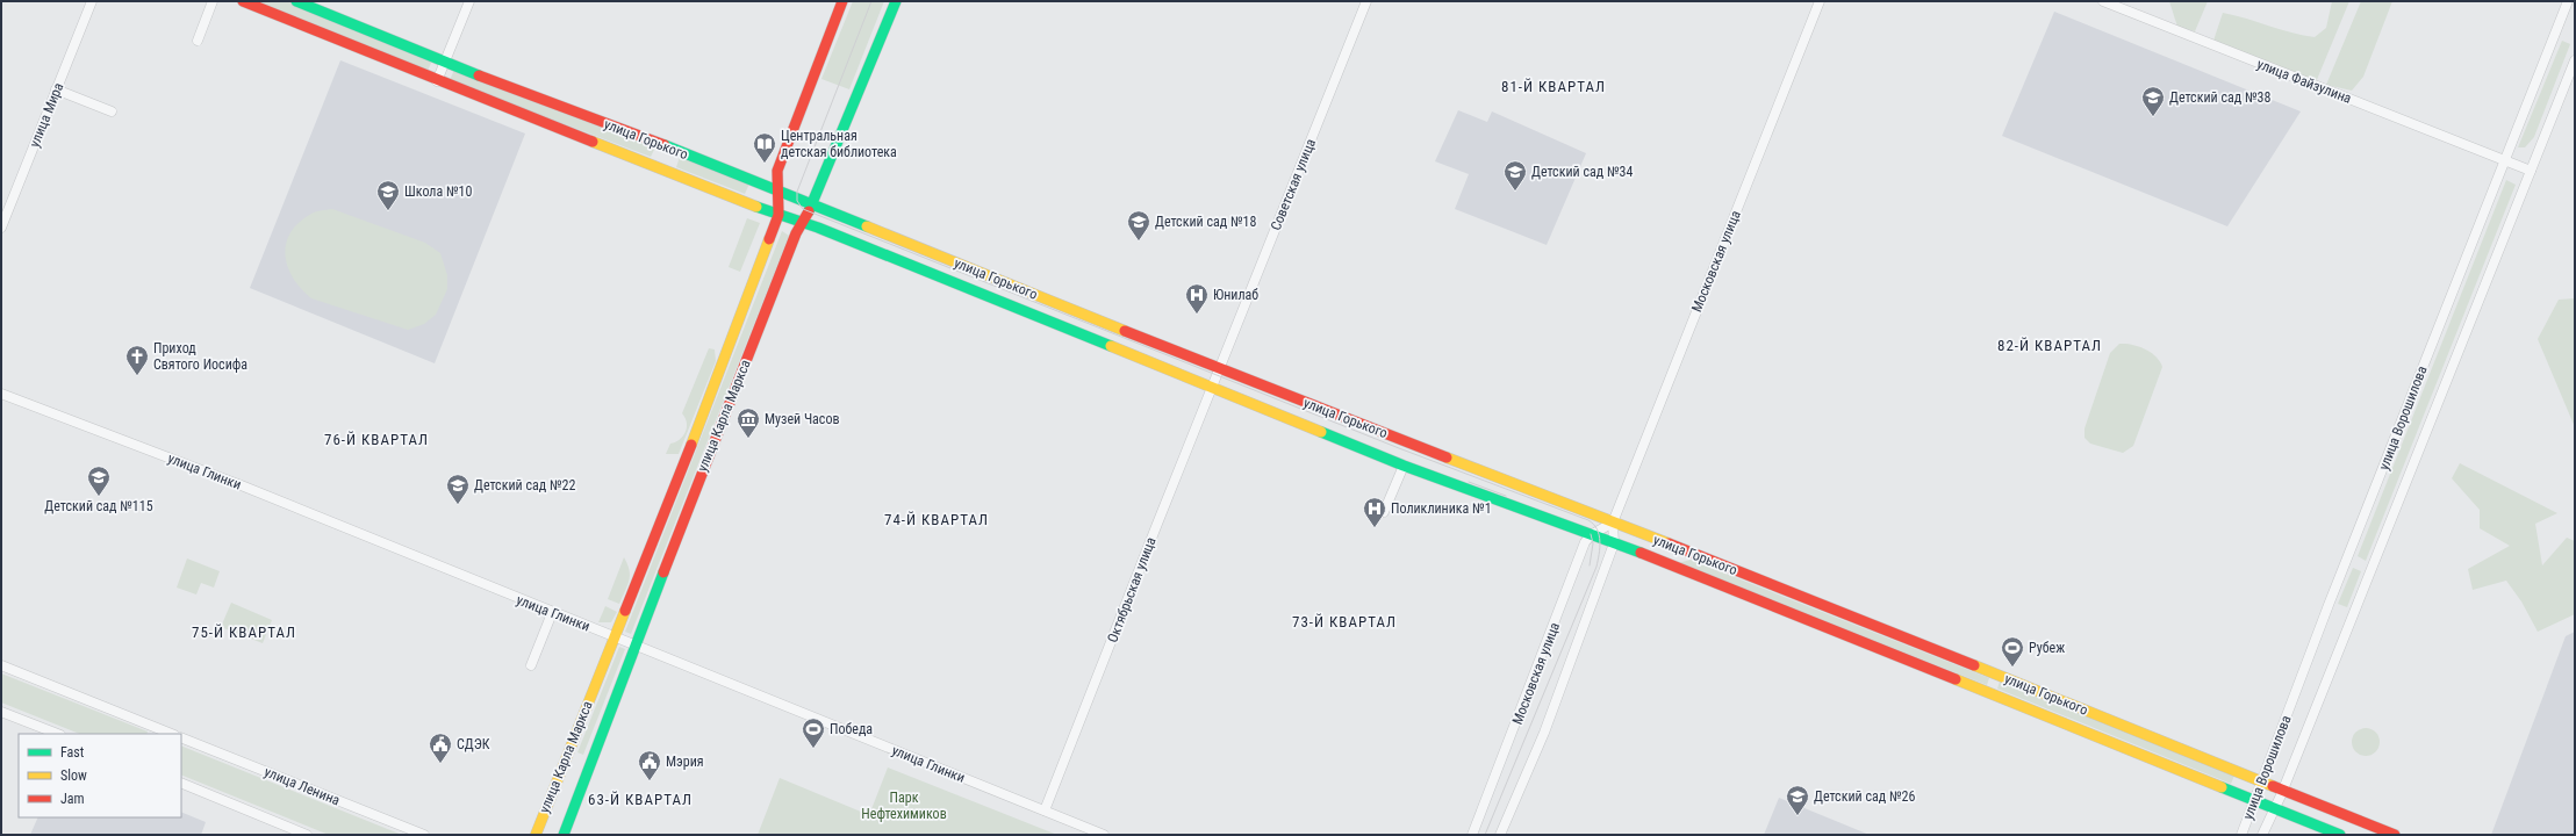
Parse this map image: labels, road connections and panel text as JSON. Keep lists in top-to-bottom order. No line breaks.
{"streets":{"main road":["улица Горького","улица Карла Маркса"],"street":["улица Файзулина","улица Мира","Советская улица","Московская улица","улица Ворошилова","улица Глинки","Октябрьская улица","улица Ленина"]},"crossings":[["улица Файзулина","улица Ворошилова"],["улица Горького","Советская улица"],["улица Горького","Московская улица"],["улица Горького","улица Карла Маркса"],["улица Горького","улица Ворошилова"],["улица Горького","Октябрьская улица"],["Советская улица","Октябрьская улица"],["улица Карла Маркса","улица Глинки"],["улица Глинки","Октябрьская улица"]],"districts":["81-Й КВАРТАЛ","82-Й КВАРТАЛ","76-Й КВАРТАЛ","74-Й КВАРТАЛ","73-Й КВАРТАЛ","75-Й КВАРТАЛ","63-Й КВАРТАЛ"],"parks":["Парк Нефтехимиков"],"places":{"school or university":["Детский сад №38","Детский сад №34","Школа №10","Детский сад №18","Детский сад №115","Детский сад №22","Детский сад №26"],"library":["Центральная детская библиотека"],"hospital":["Юнилаб","Поликлиника №1"],"church":["Приход Святого Иосифа"],"museum":["Музей Часов"],"sports":["Рубеж","Победа"],"public building":["СДЭК","Мэрия"]},"legend":["Fast","Slow","Jam"]}
